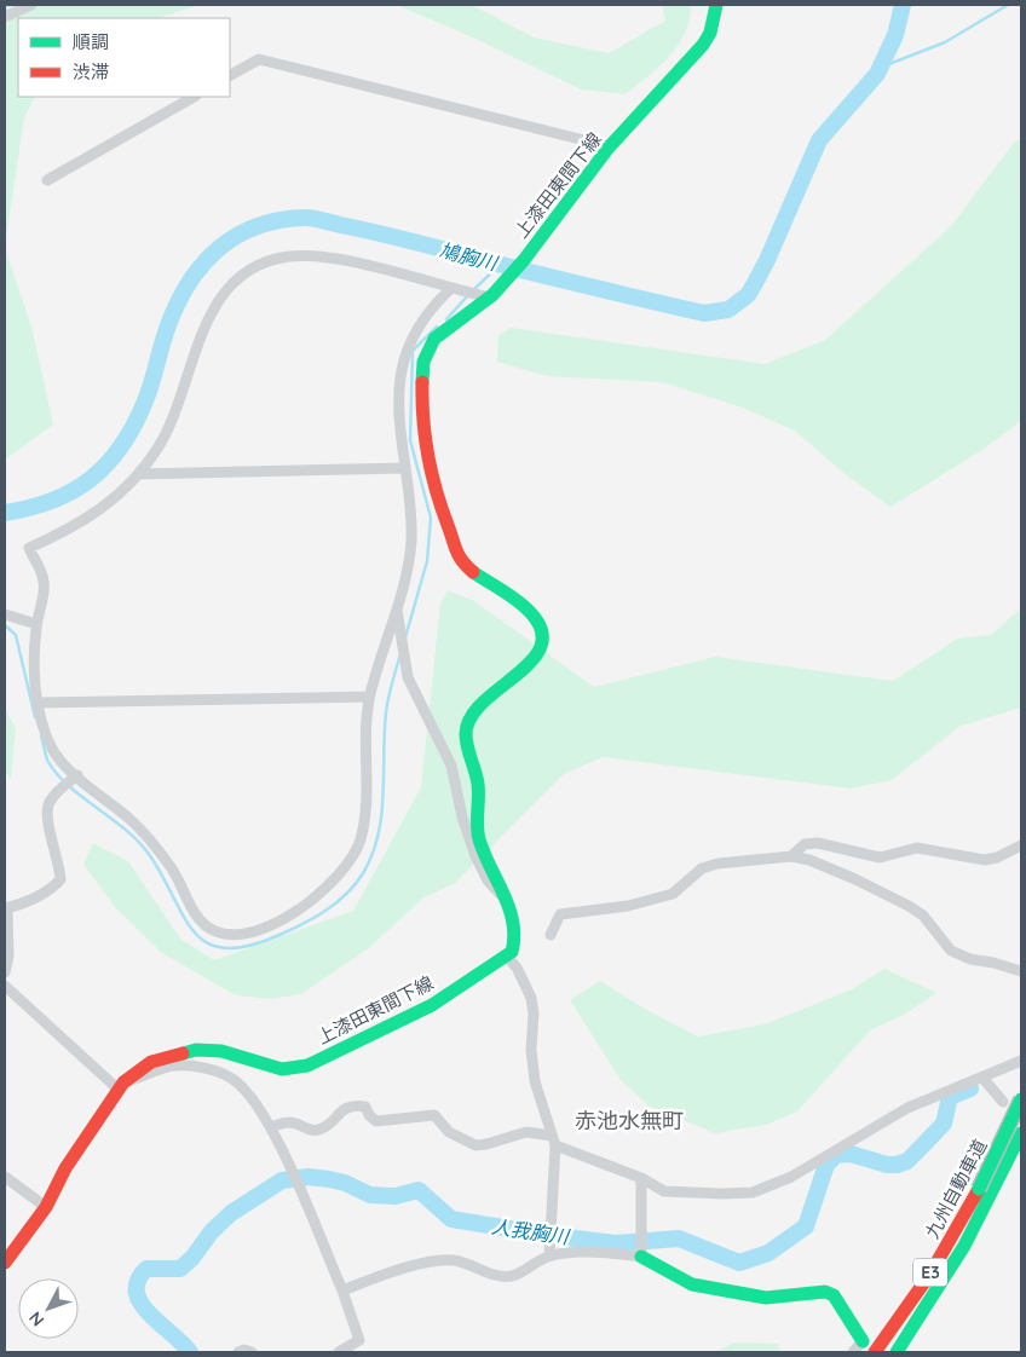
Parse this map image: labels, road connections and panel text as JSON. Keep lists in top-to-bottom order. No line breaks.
{"streets":{"main road":["上漆田東間下線","九州自動車道","E3"]},"districts":["赤池水無町"],"water":["鳩胸川","人我胸川"],"legend":["順調","渋滞"],"north":"bottom left"}
